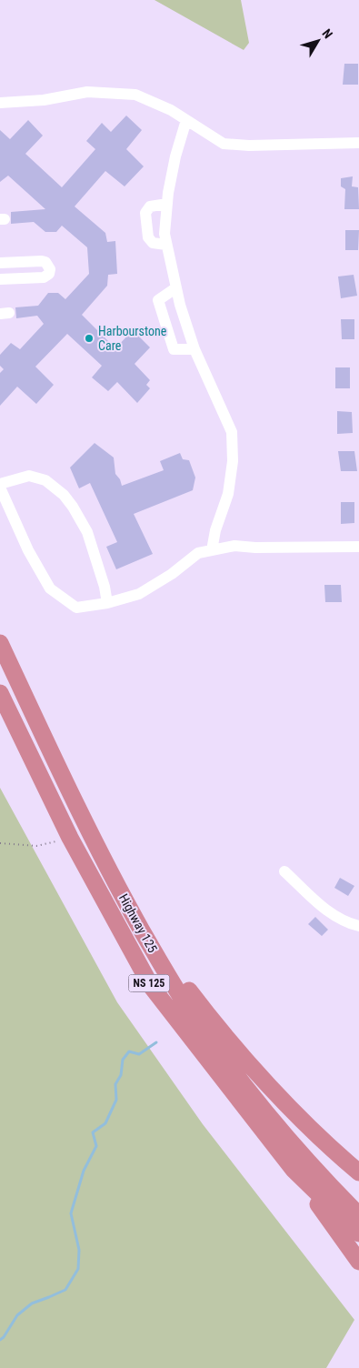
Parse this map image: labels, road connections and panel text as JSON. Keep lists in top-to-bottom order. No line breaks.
{"streets":{"highway":["Highway 125","NS 125"]},"places":["Harbourstone Care"],"north":"top right"}
